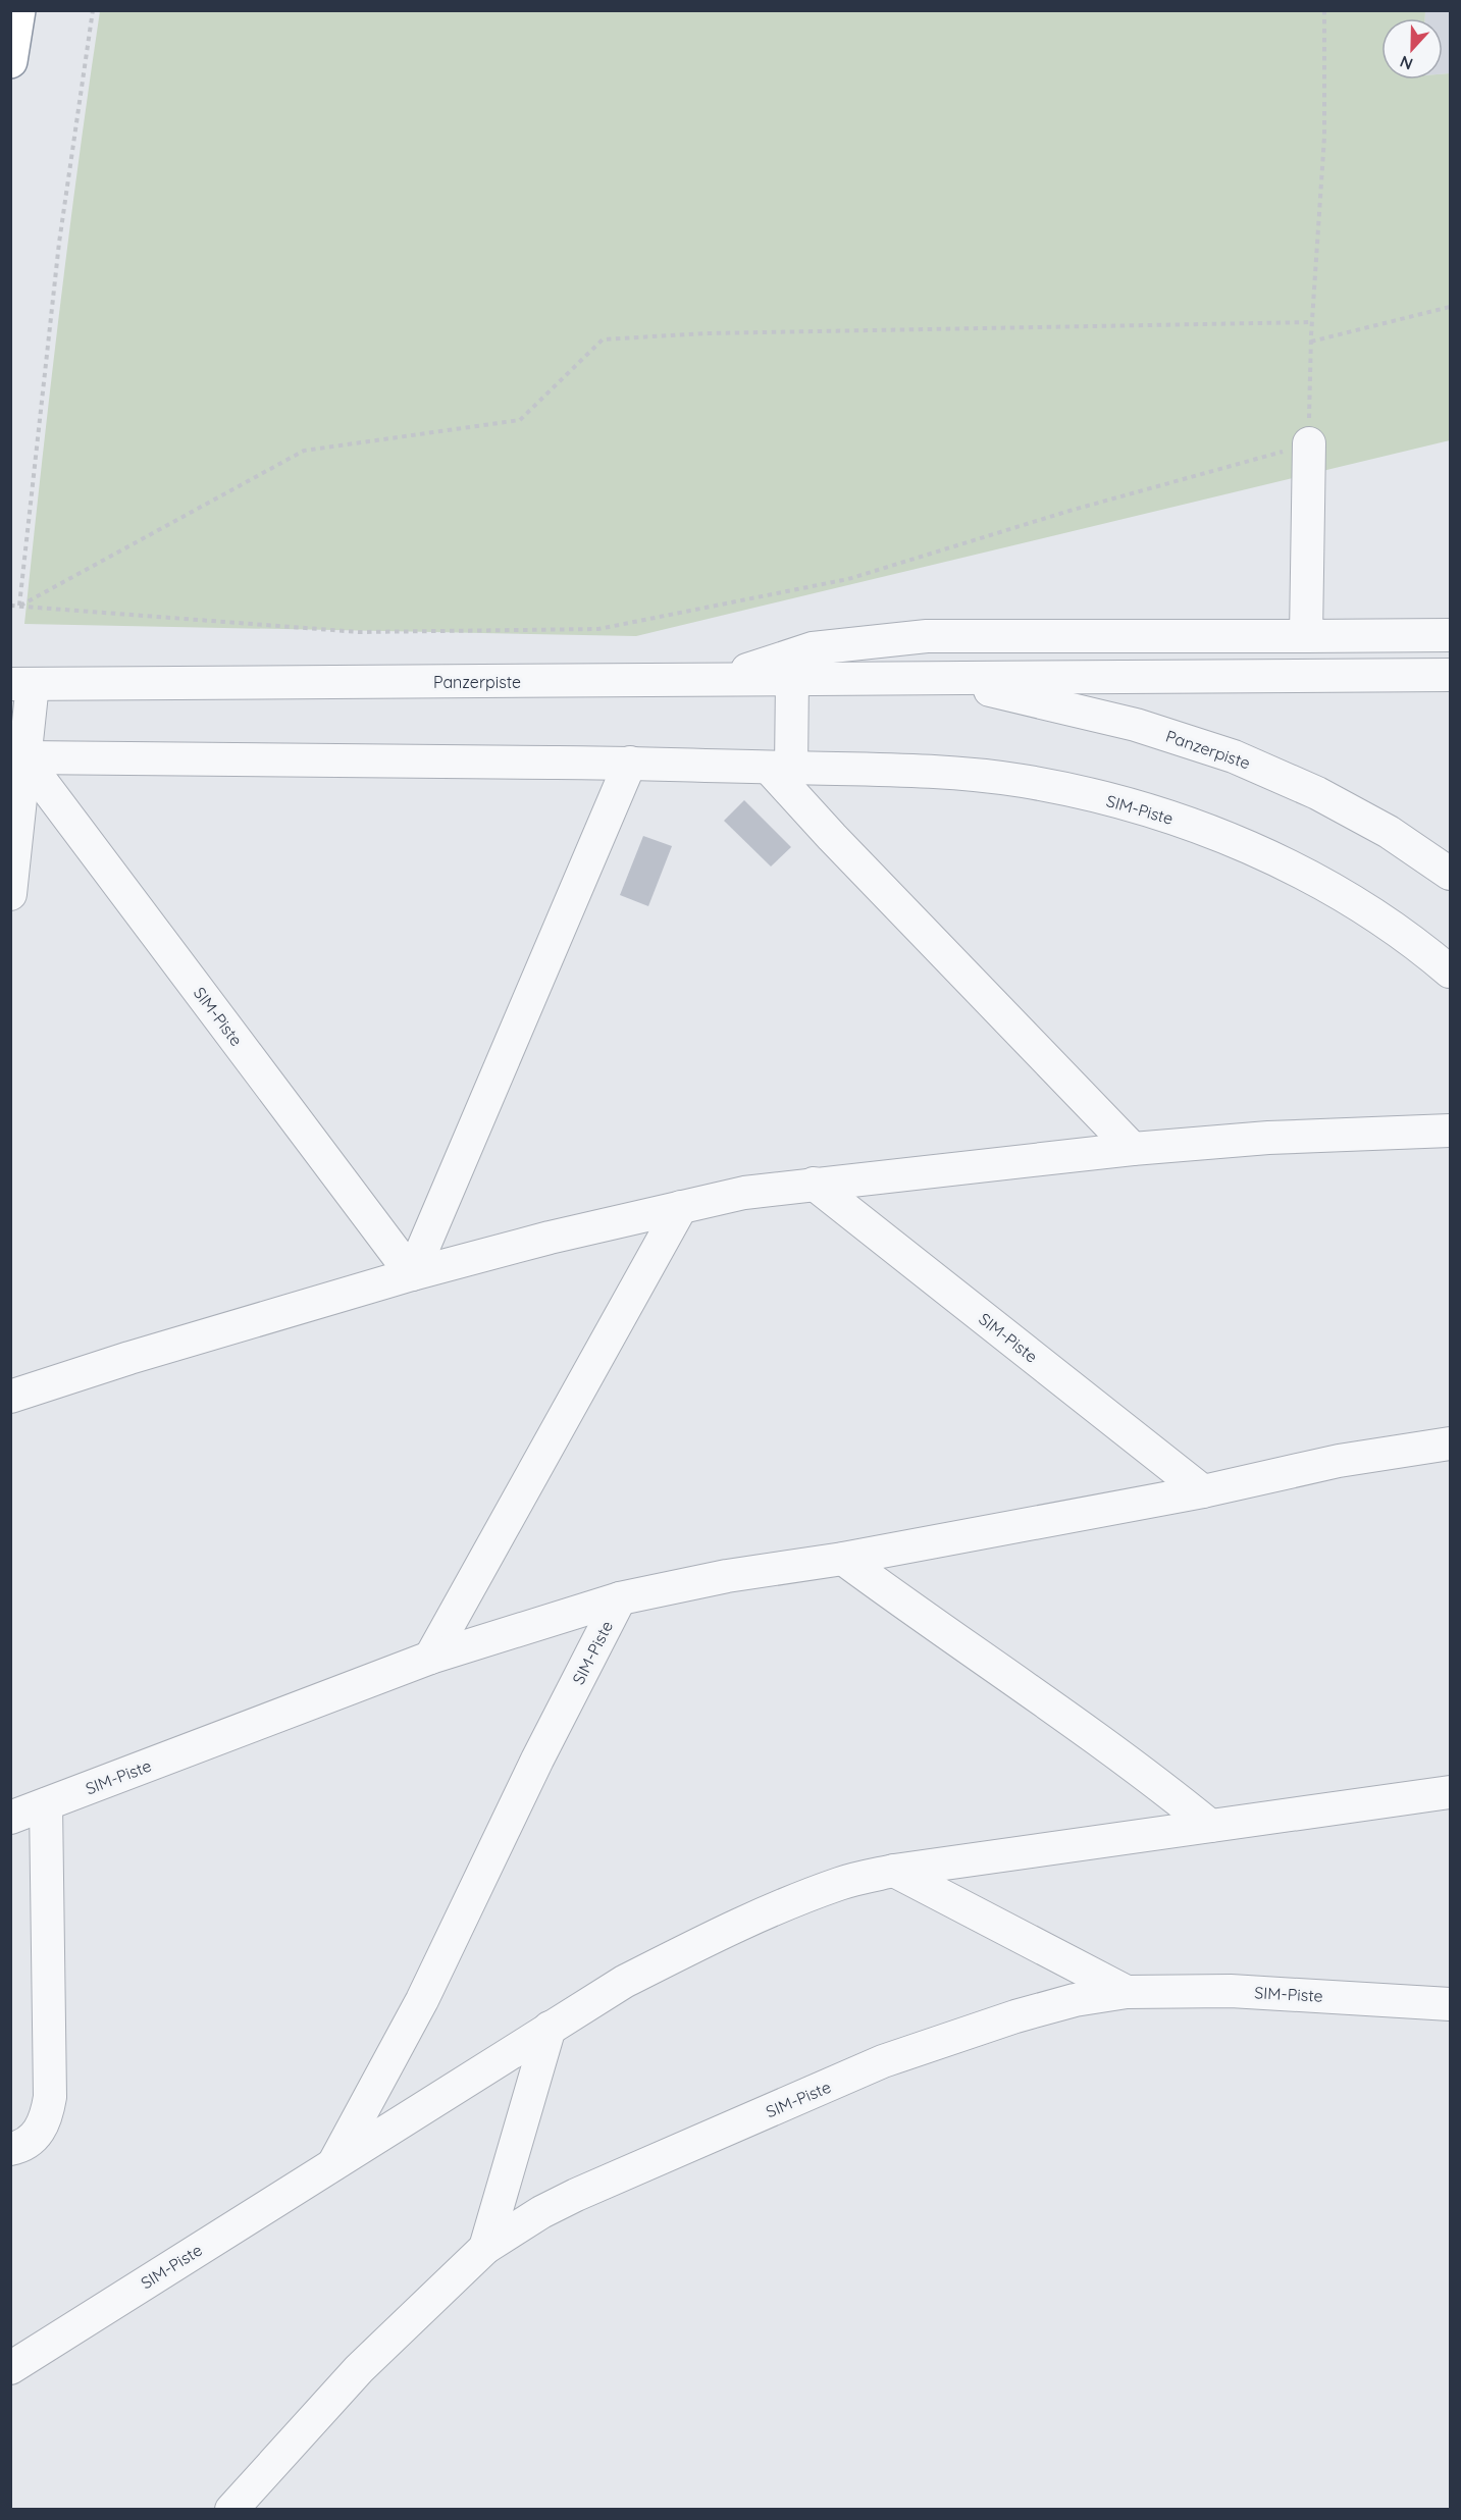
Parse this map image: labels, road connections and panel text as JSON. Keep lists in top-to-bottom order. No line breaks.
{"streets":{"street":["Panzerpiste","SIM-Piste"]},"north":"bottom"}
